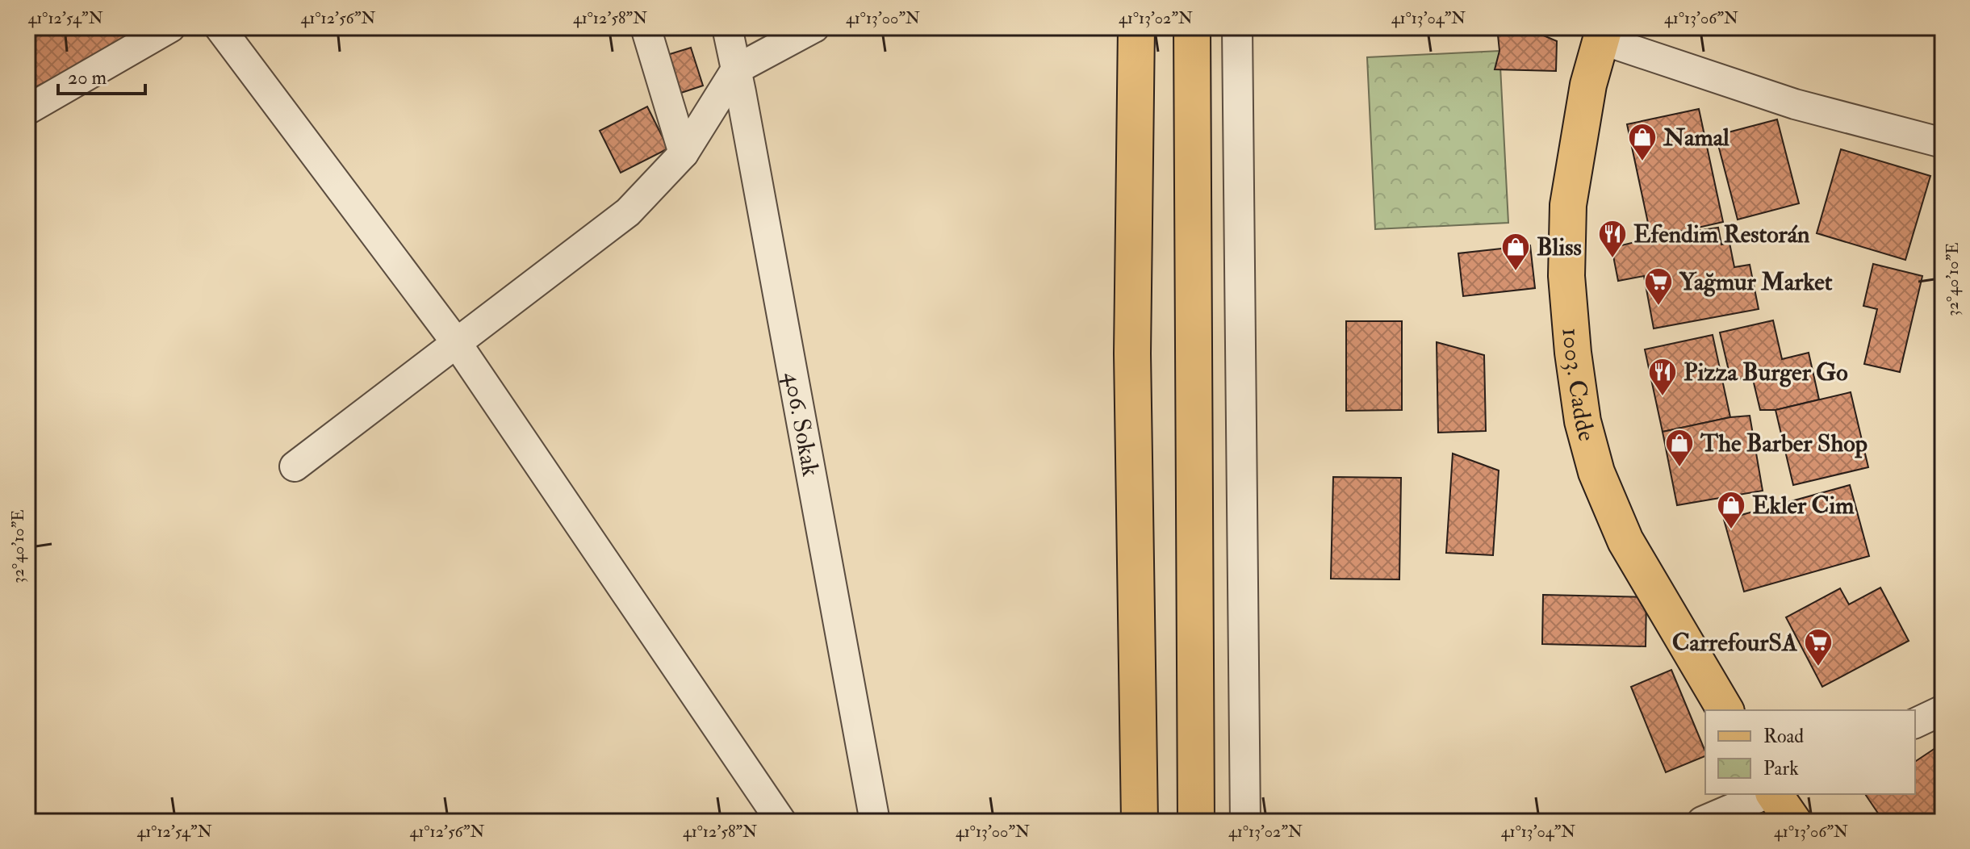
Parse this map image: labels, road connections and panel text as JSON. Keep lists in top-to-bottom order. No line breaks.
{"streets":{"main road":["1003. Cadde"],"street":["406. Sokak"]},"places":{"shop":["Namal","Bliss","The Barber Shop","Ekler Cim"],"restaurant":["Efendim Restorán","Pizza Burger Go"],"supermarket":["Yağmur Market","CarrefourSA"]},"legend":["Road","Park"],"scale_bar":"20 m","coordinates":["41°12'54\"N","41°12'56\"N","41°12'58\"N","41°13'00\"N","41°13'02\"N","41°13'04\"N","41°13'06\"N","32°40'10\"E"]}
